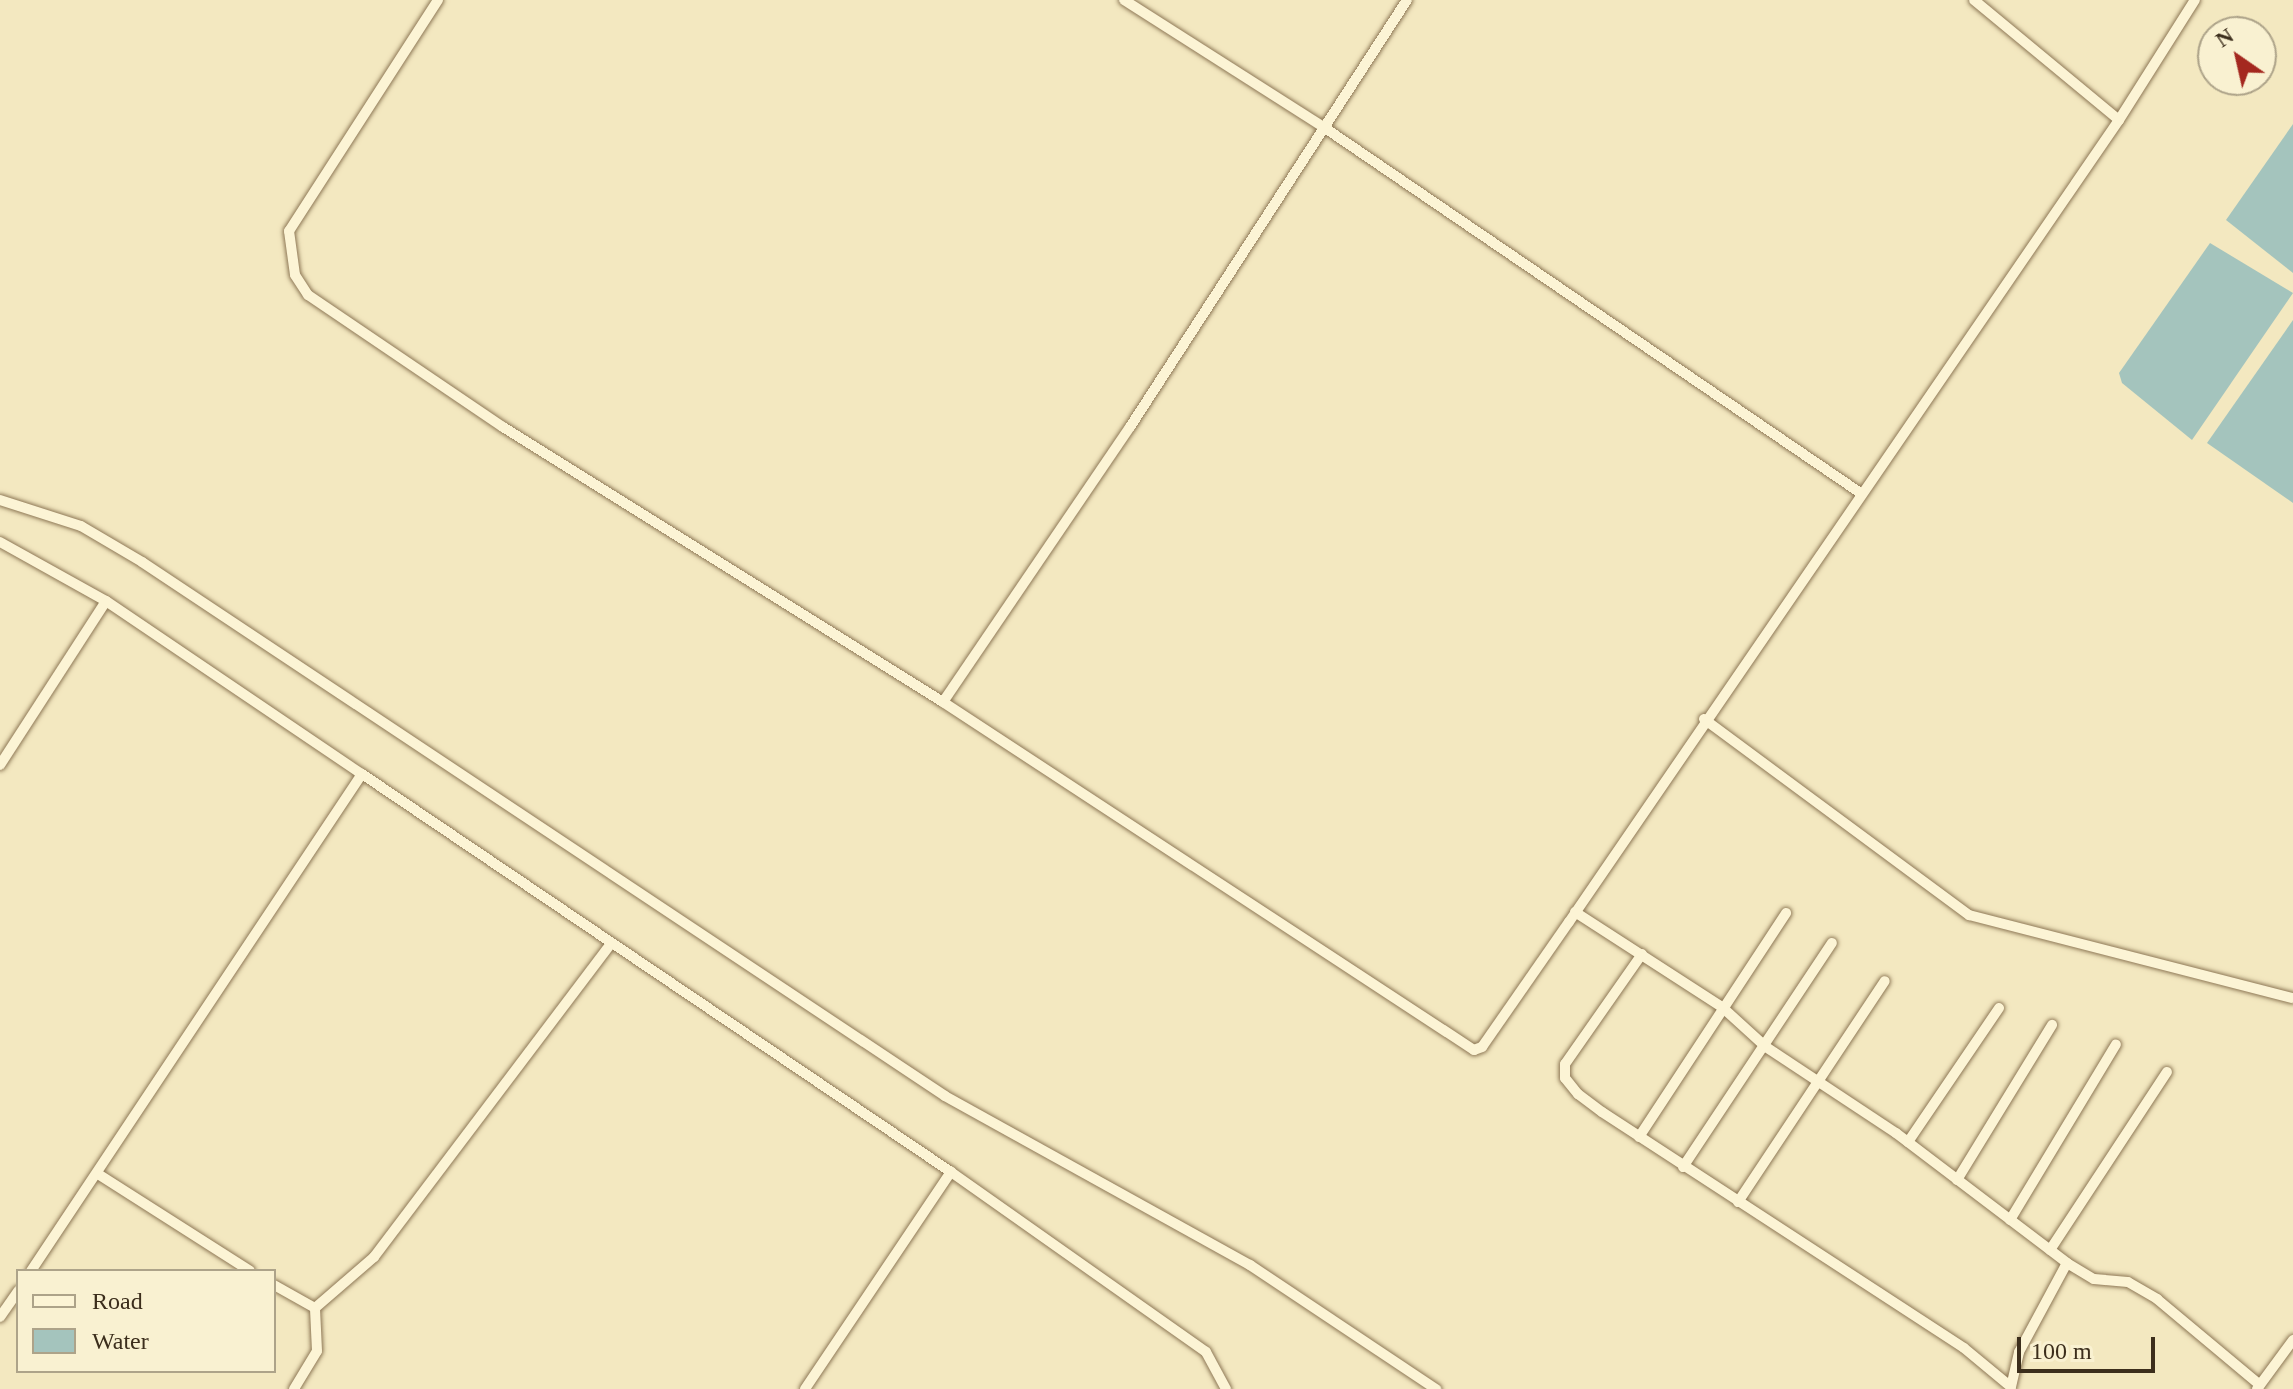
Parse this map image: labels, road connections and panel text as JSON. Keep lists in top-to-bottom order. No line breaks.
{"legend":["Road","Water"],"scale_bar":"100 m","north":"top left"}
